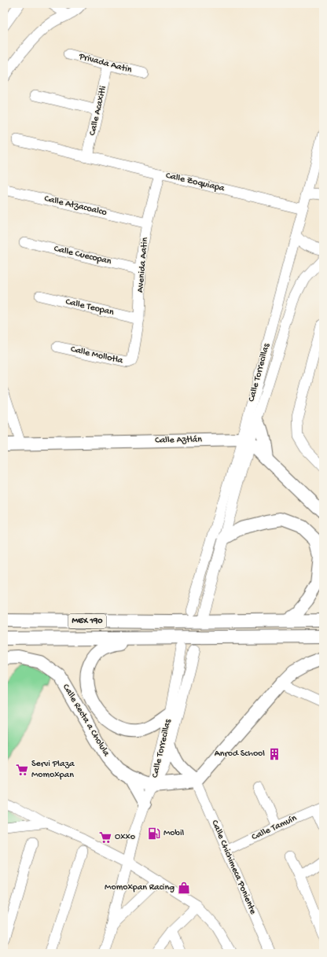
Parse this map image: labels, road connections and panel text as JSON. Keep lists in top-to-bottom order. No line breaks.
{"streets":{"main road":["Calle Aztlán","MEX 190","Calle Recta a Cholula"],"street":["Privada Aatin","Calle Acaxitli","Calle Zoquiapa","Calle Atzacoalco","Calle Cuecopan","Avenida Aatin","Calle Teopan","Calle Mollotla","Calle Torrecillas","Calle Tamuín","Calle Chichimeca Poniente"]},"crossings":[["Privada Aatin","Calle Acaxitli"],["Calle Acaxitli","Calle Zoquiapa"],["Calle Zoquiapa","Avenida Aatin"],["Calle Zoquiapa","Calle Torrecillas"],["Calle Atzacoalco","Avenida Aatin"],["Calle Cuecopan","Avenida Aatin"],["Avenida Aatin","Calle Teopan"],["Avenida Aatin","Calle Mollotla"],["Calle Torrecillas","Calle Aztlán"],["Calle Torrecillas","Calle Recta a Cholula"],["Calle Recta a Cholula","Calle Chichimeca Poniente"],["Calle Tamuín","Calle Chichimeca Poniente"]],"places":{"building":["Anrod School"],"supermarket":["Servi Plaza Momoxpan","Oxxo"],"fuel station":["Mobil"],"shop":["Momoxpan Racing"]}}
